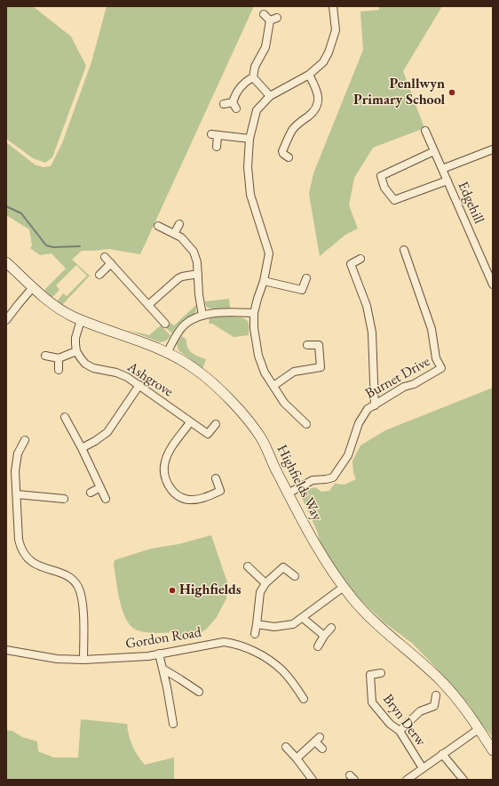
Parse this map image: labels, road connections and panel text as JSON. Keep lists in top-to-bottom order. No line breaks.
{"streets":{"main road":["Highfields Way"],"street":["Edgehill","Burnet Drive","Ashgrove","Gordon Road","Bryn Derw"]},"crossings":[["Burnet Drive","Highfields Way"]],"places":["Penllwyn Primary School","Highfields"]}
